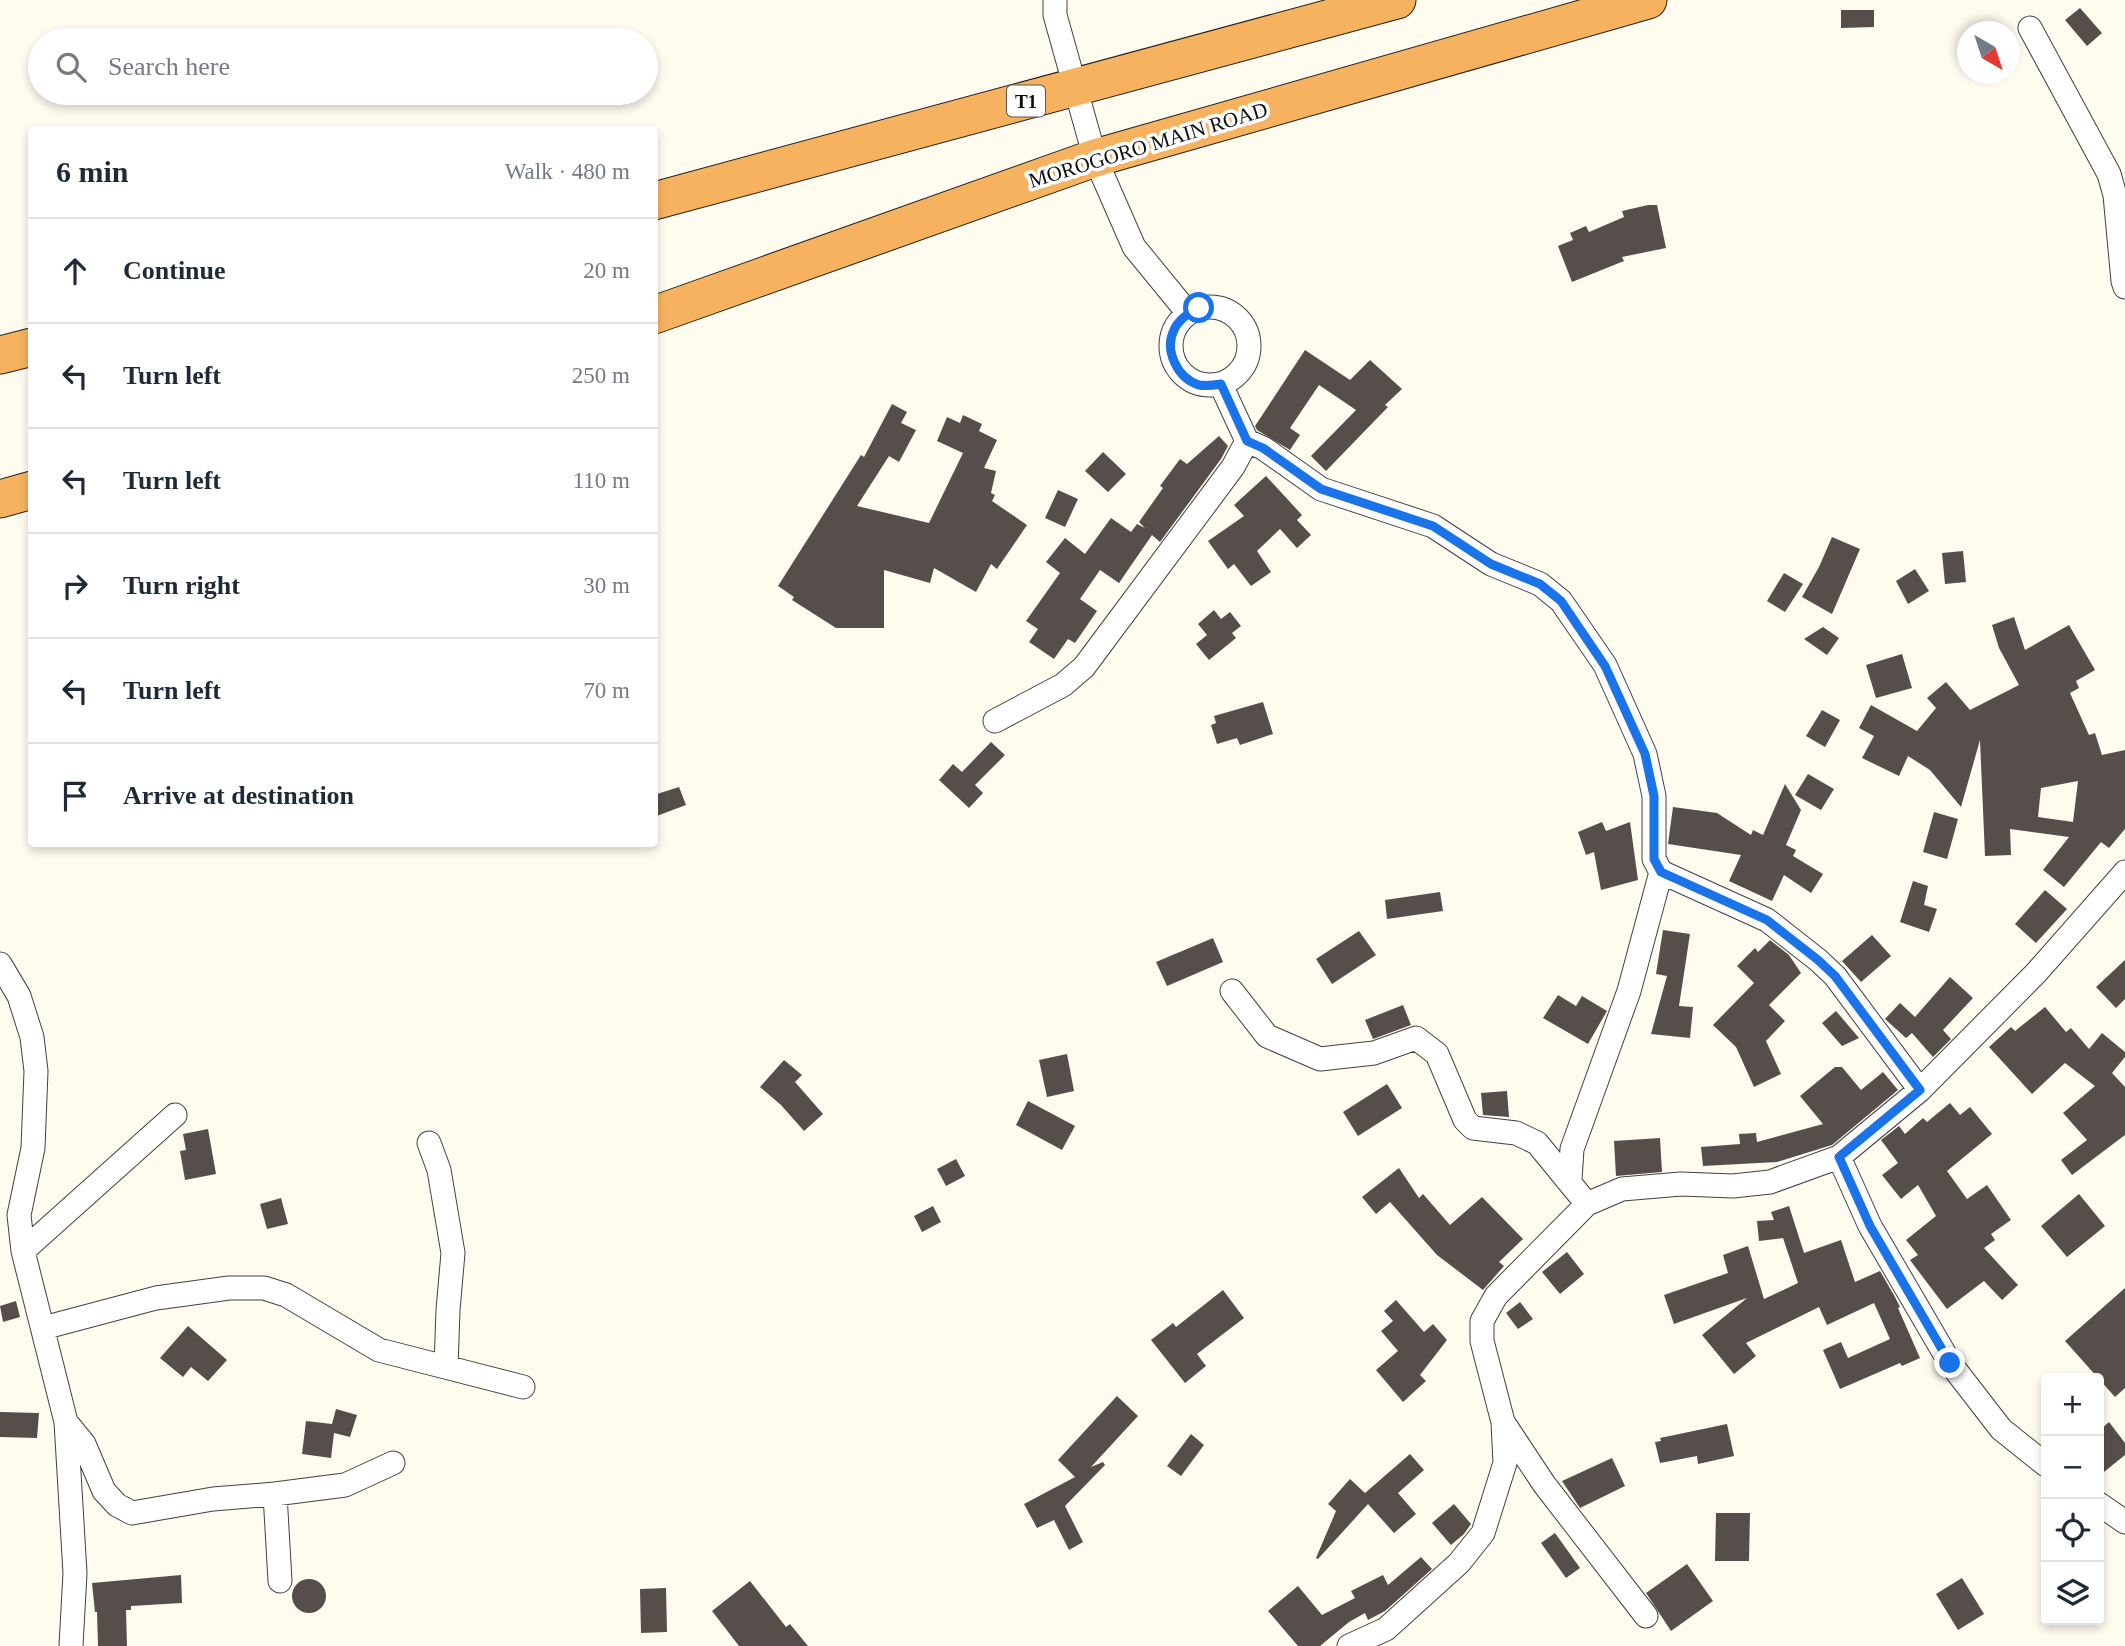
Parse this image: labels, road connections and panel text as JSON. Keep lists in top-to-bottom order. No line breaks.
{"streets":{"highway":["T1","MOROGORO MAIN ROAD"]},"north":"bottom right","page":{"search":"Search here","heading":["6 min","Walk · 480 m"],"list":[["Continue","20 m"],["Turn left","250 m"],["Turn left","110 m"],["Turn right","30 m"],["Turn left","70 m"],"Arrive at destination"],"map_buttons":["+","−"]}}
